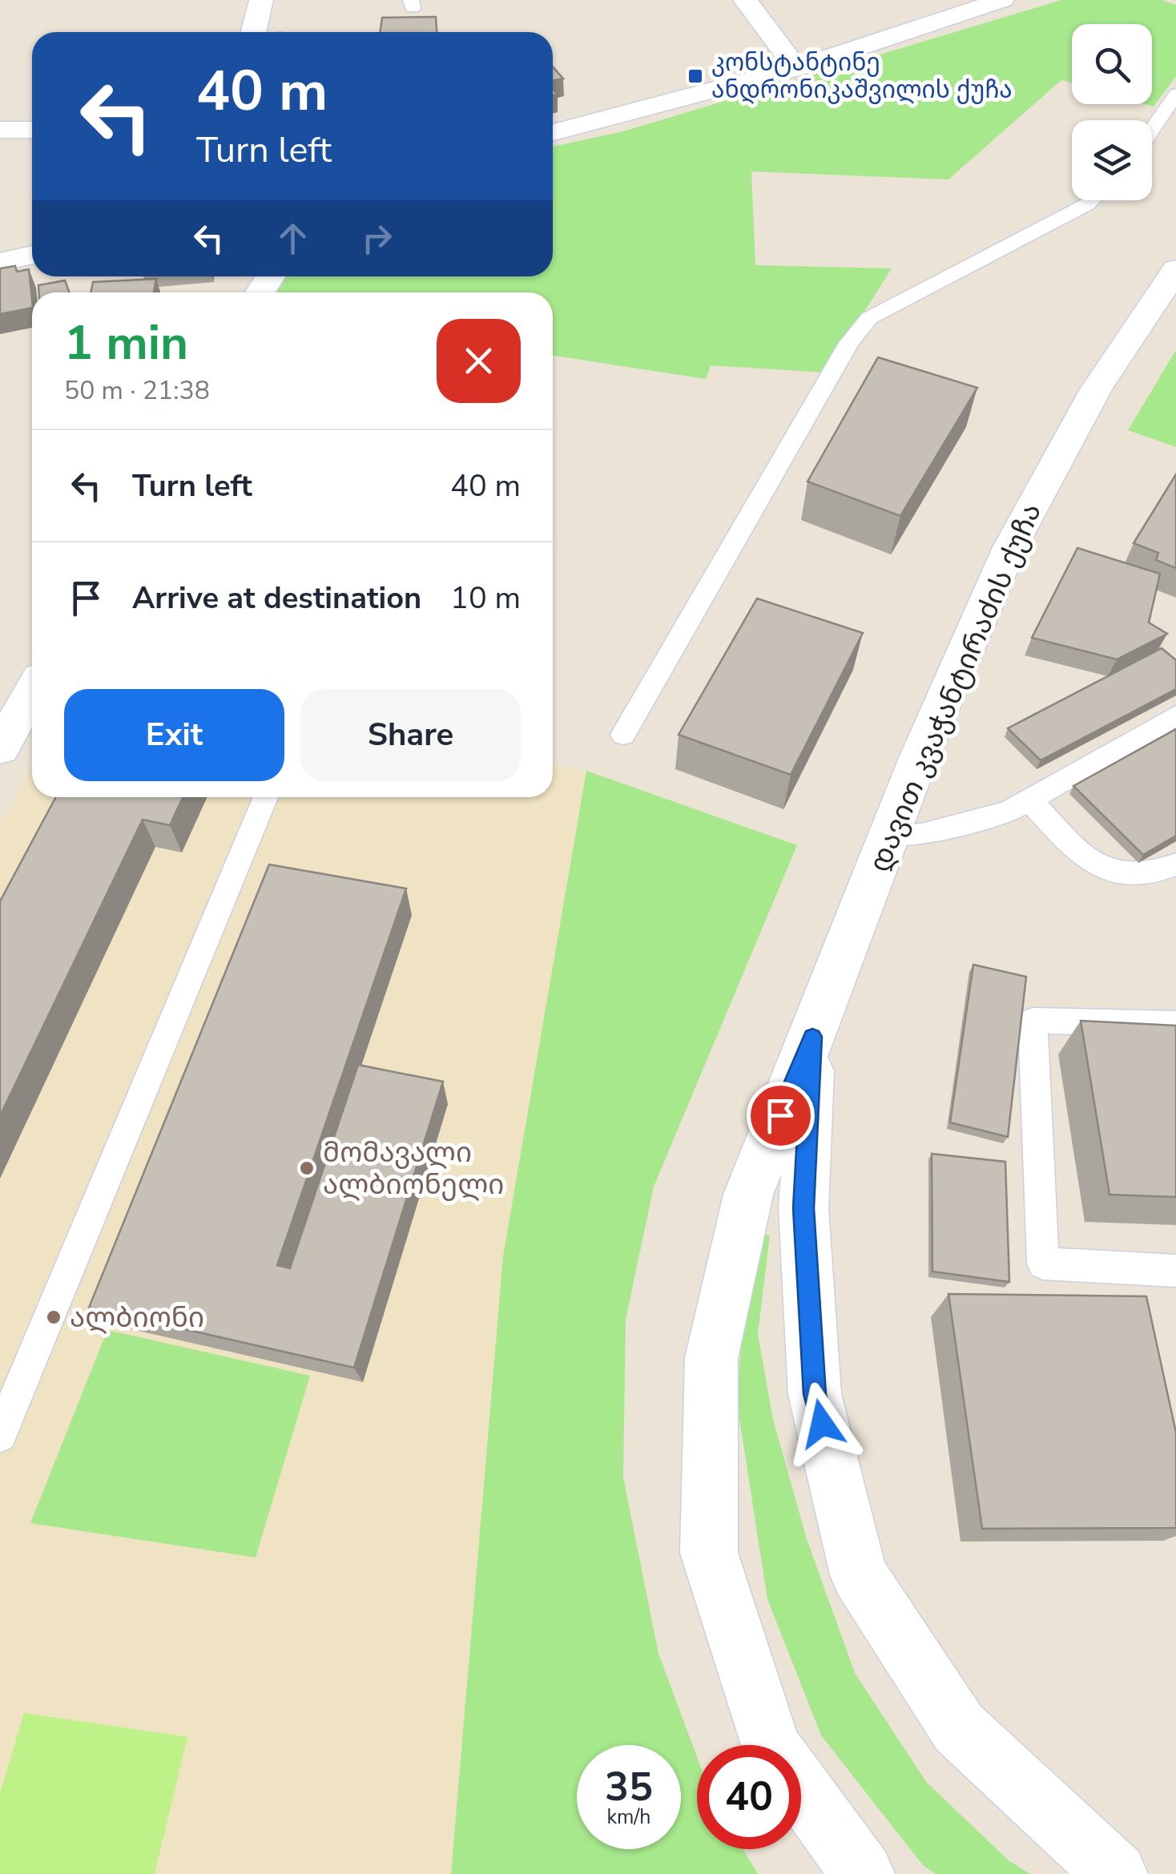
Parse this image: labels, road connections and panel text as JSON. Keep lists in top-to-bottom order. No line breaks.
{"streets":{"street":["დავით კვაჭანტირაძის ქუჩა"]},"places":{"transit":["კონსტანტინე ანდრონიკაშვილის ქუჩა"],"other":["მომავალი ალბიონელი","ალბიონი"]},"page":{"turn":["40 m","Turn left"],"heading":["1 min","50 m · 21:38"],"list":[{"name":"Turn left","value":"40 m"},{"name":"Arrive at destination","value":"10 m"}],"buttons":["Exit","Share"],"speed":"35 km/h","limit":"40"}}
